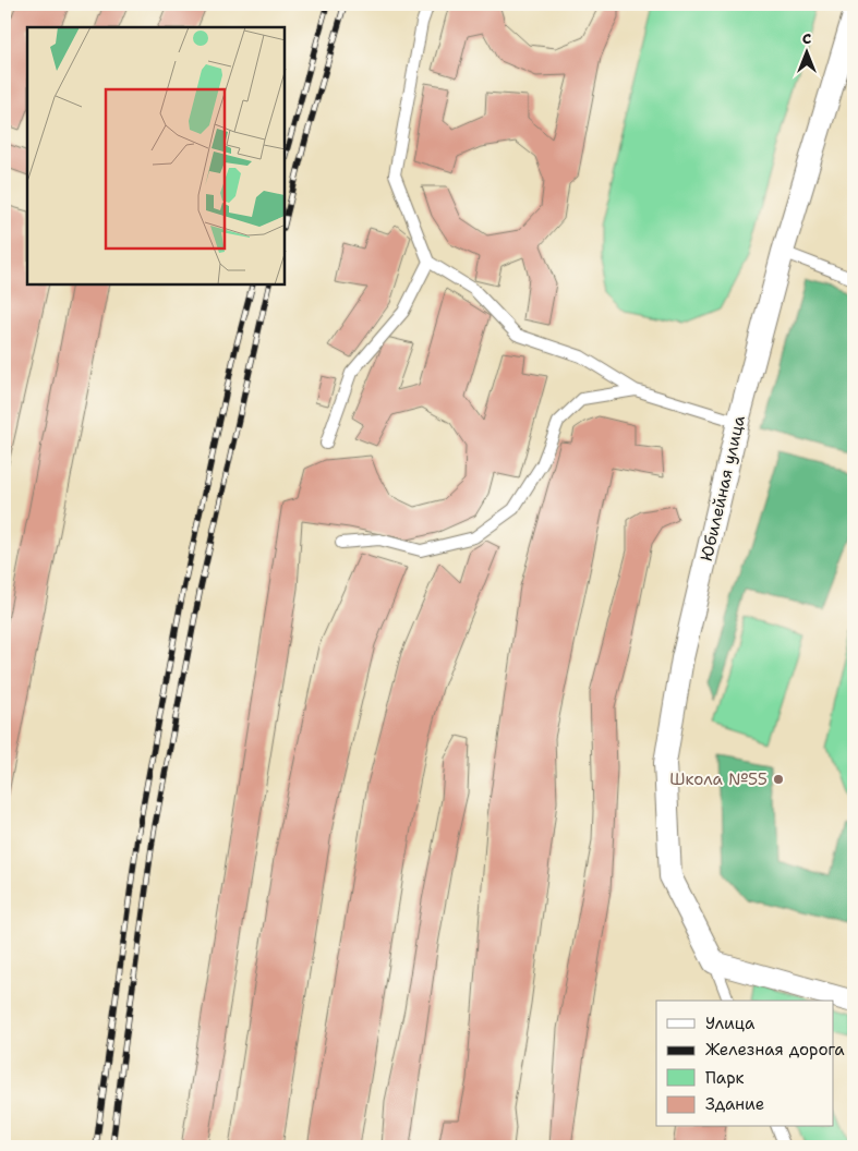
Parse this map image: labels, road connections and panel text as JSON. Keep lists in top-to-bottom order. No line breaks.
{"streets":{"street":["Юбилейная улица"]},"places":["Школа №55"],"legend":["Улица","Железная дорога","Парк","Здание"],"north":"top"}
